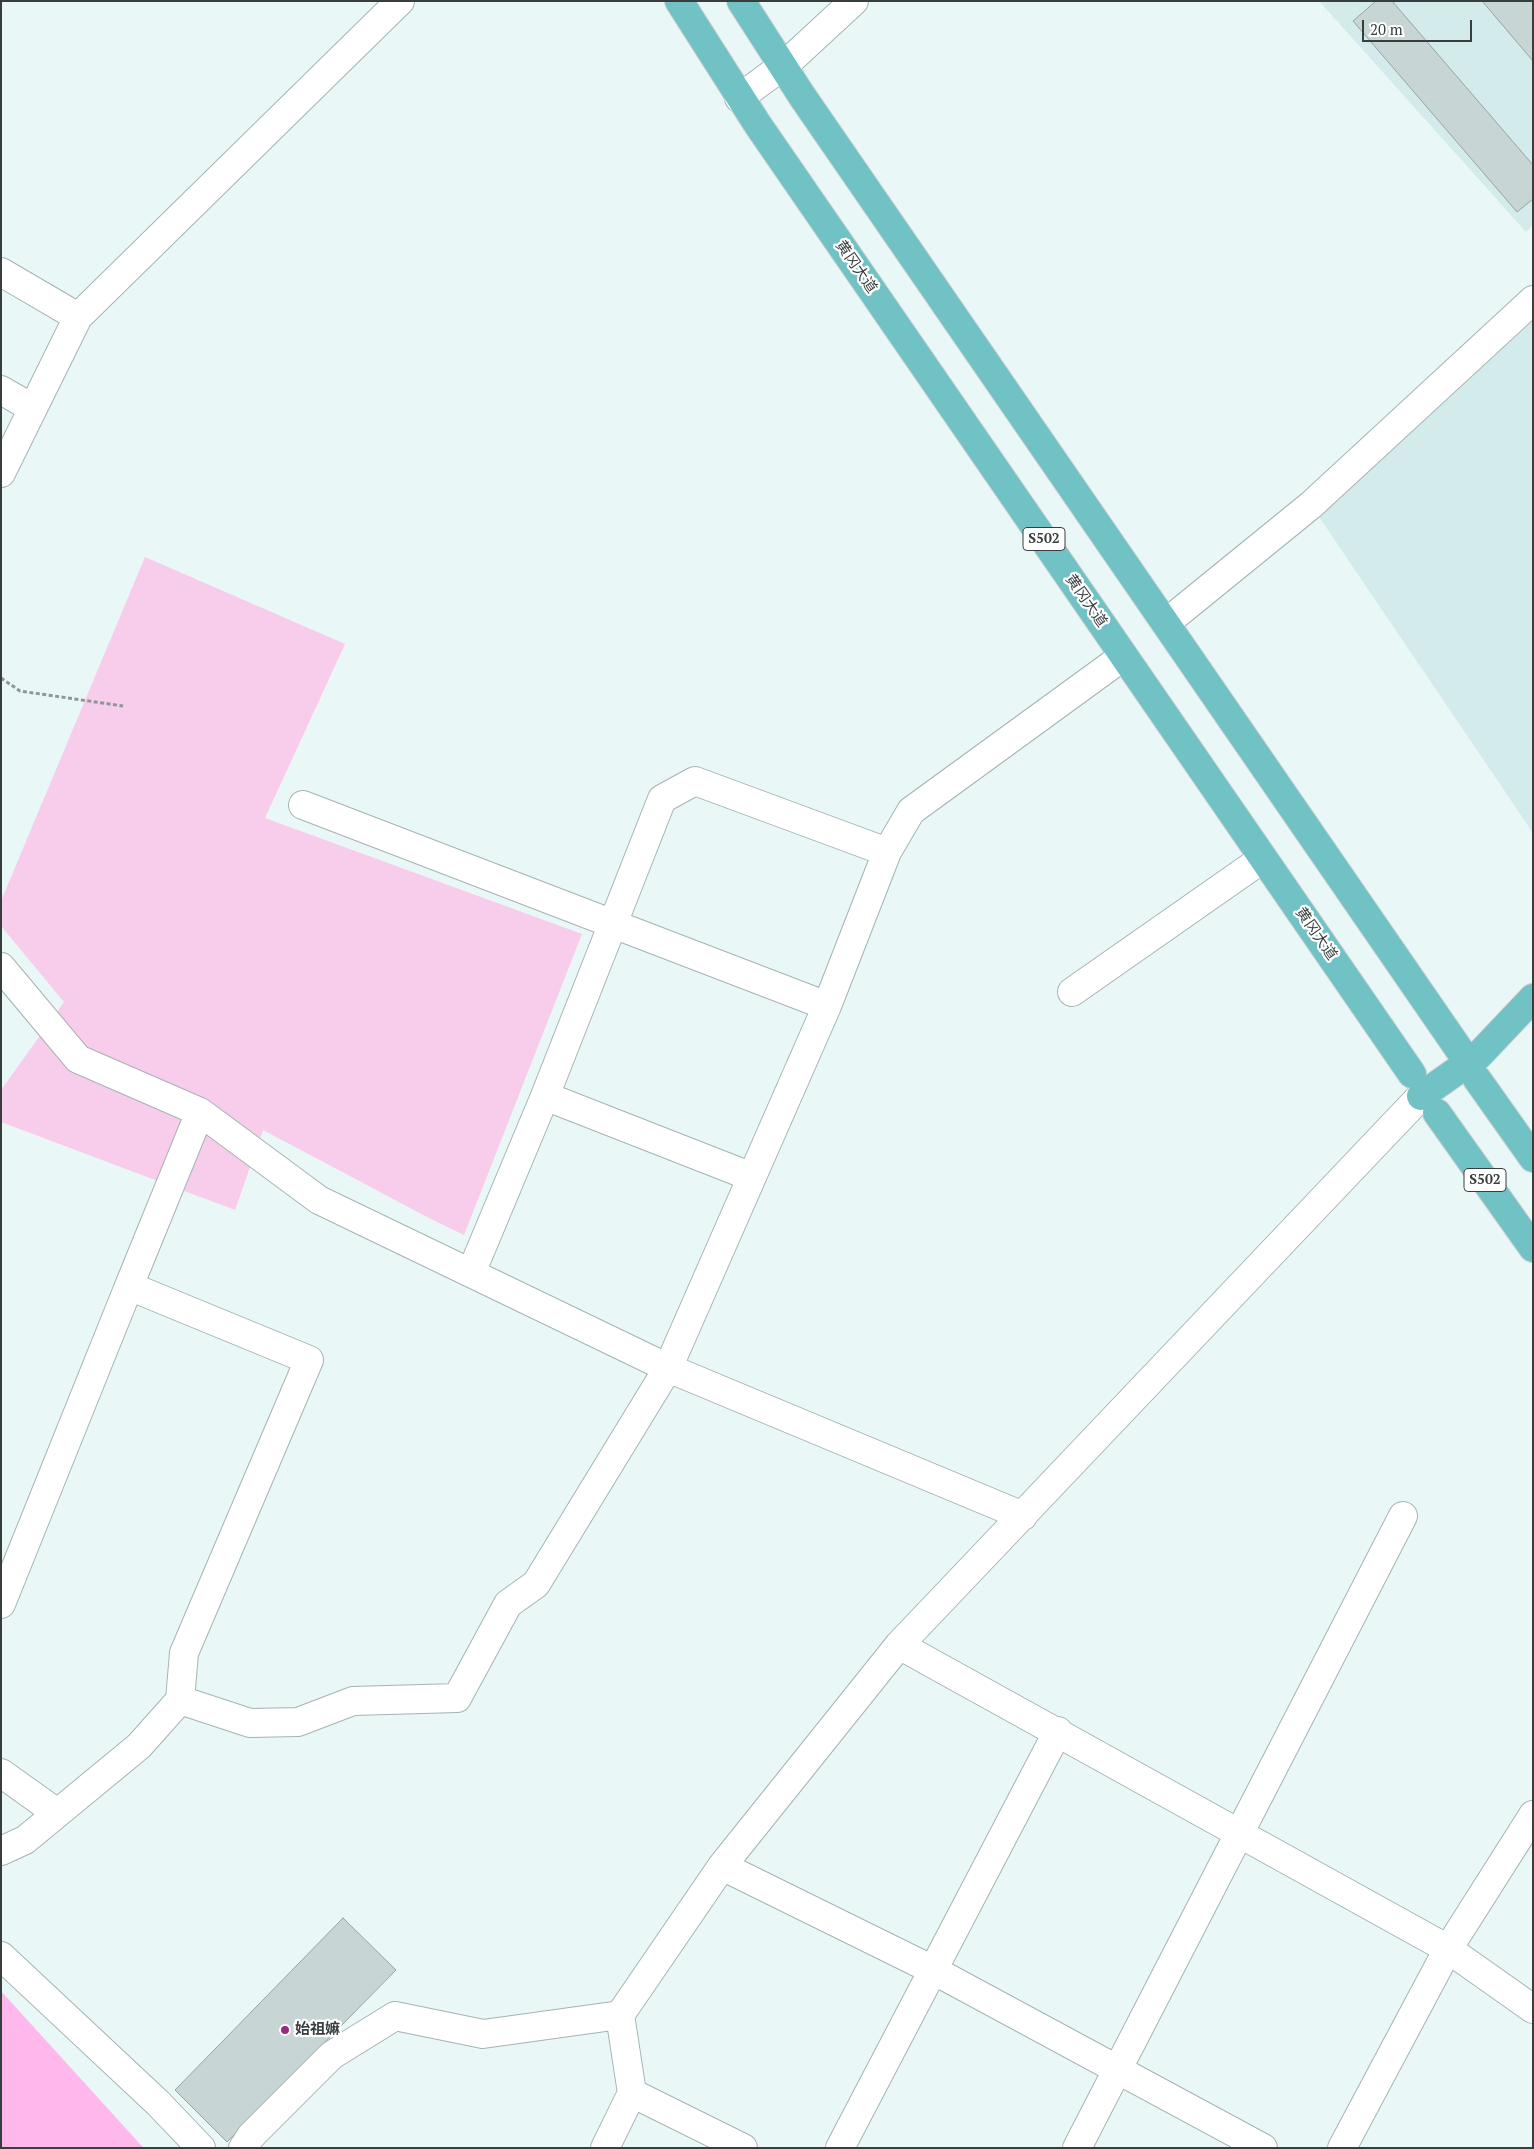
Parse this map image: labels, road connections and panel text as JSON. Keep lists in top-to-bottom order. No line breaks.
{"streets":{"main road":["黄冈大道","S502"]},"places":["始祖嫲"],"scale_bar":"20 m"}
